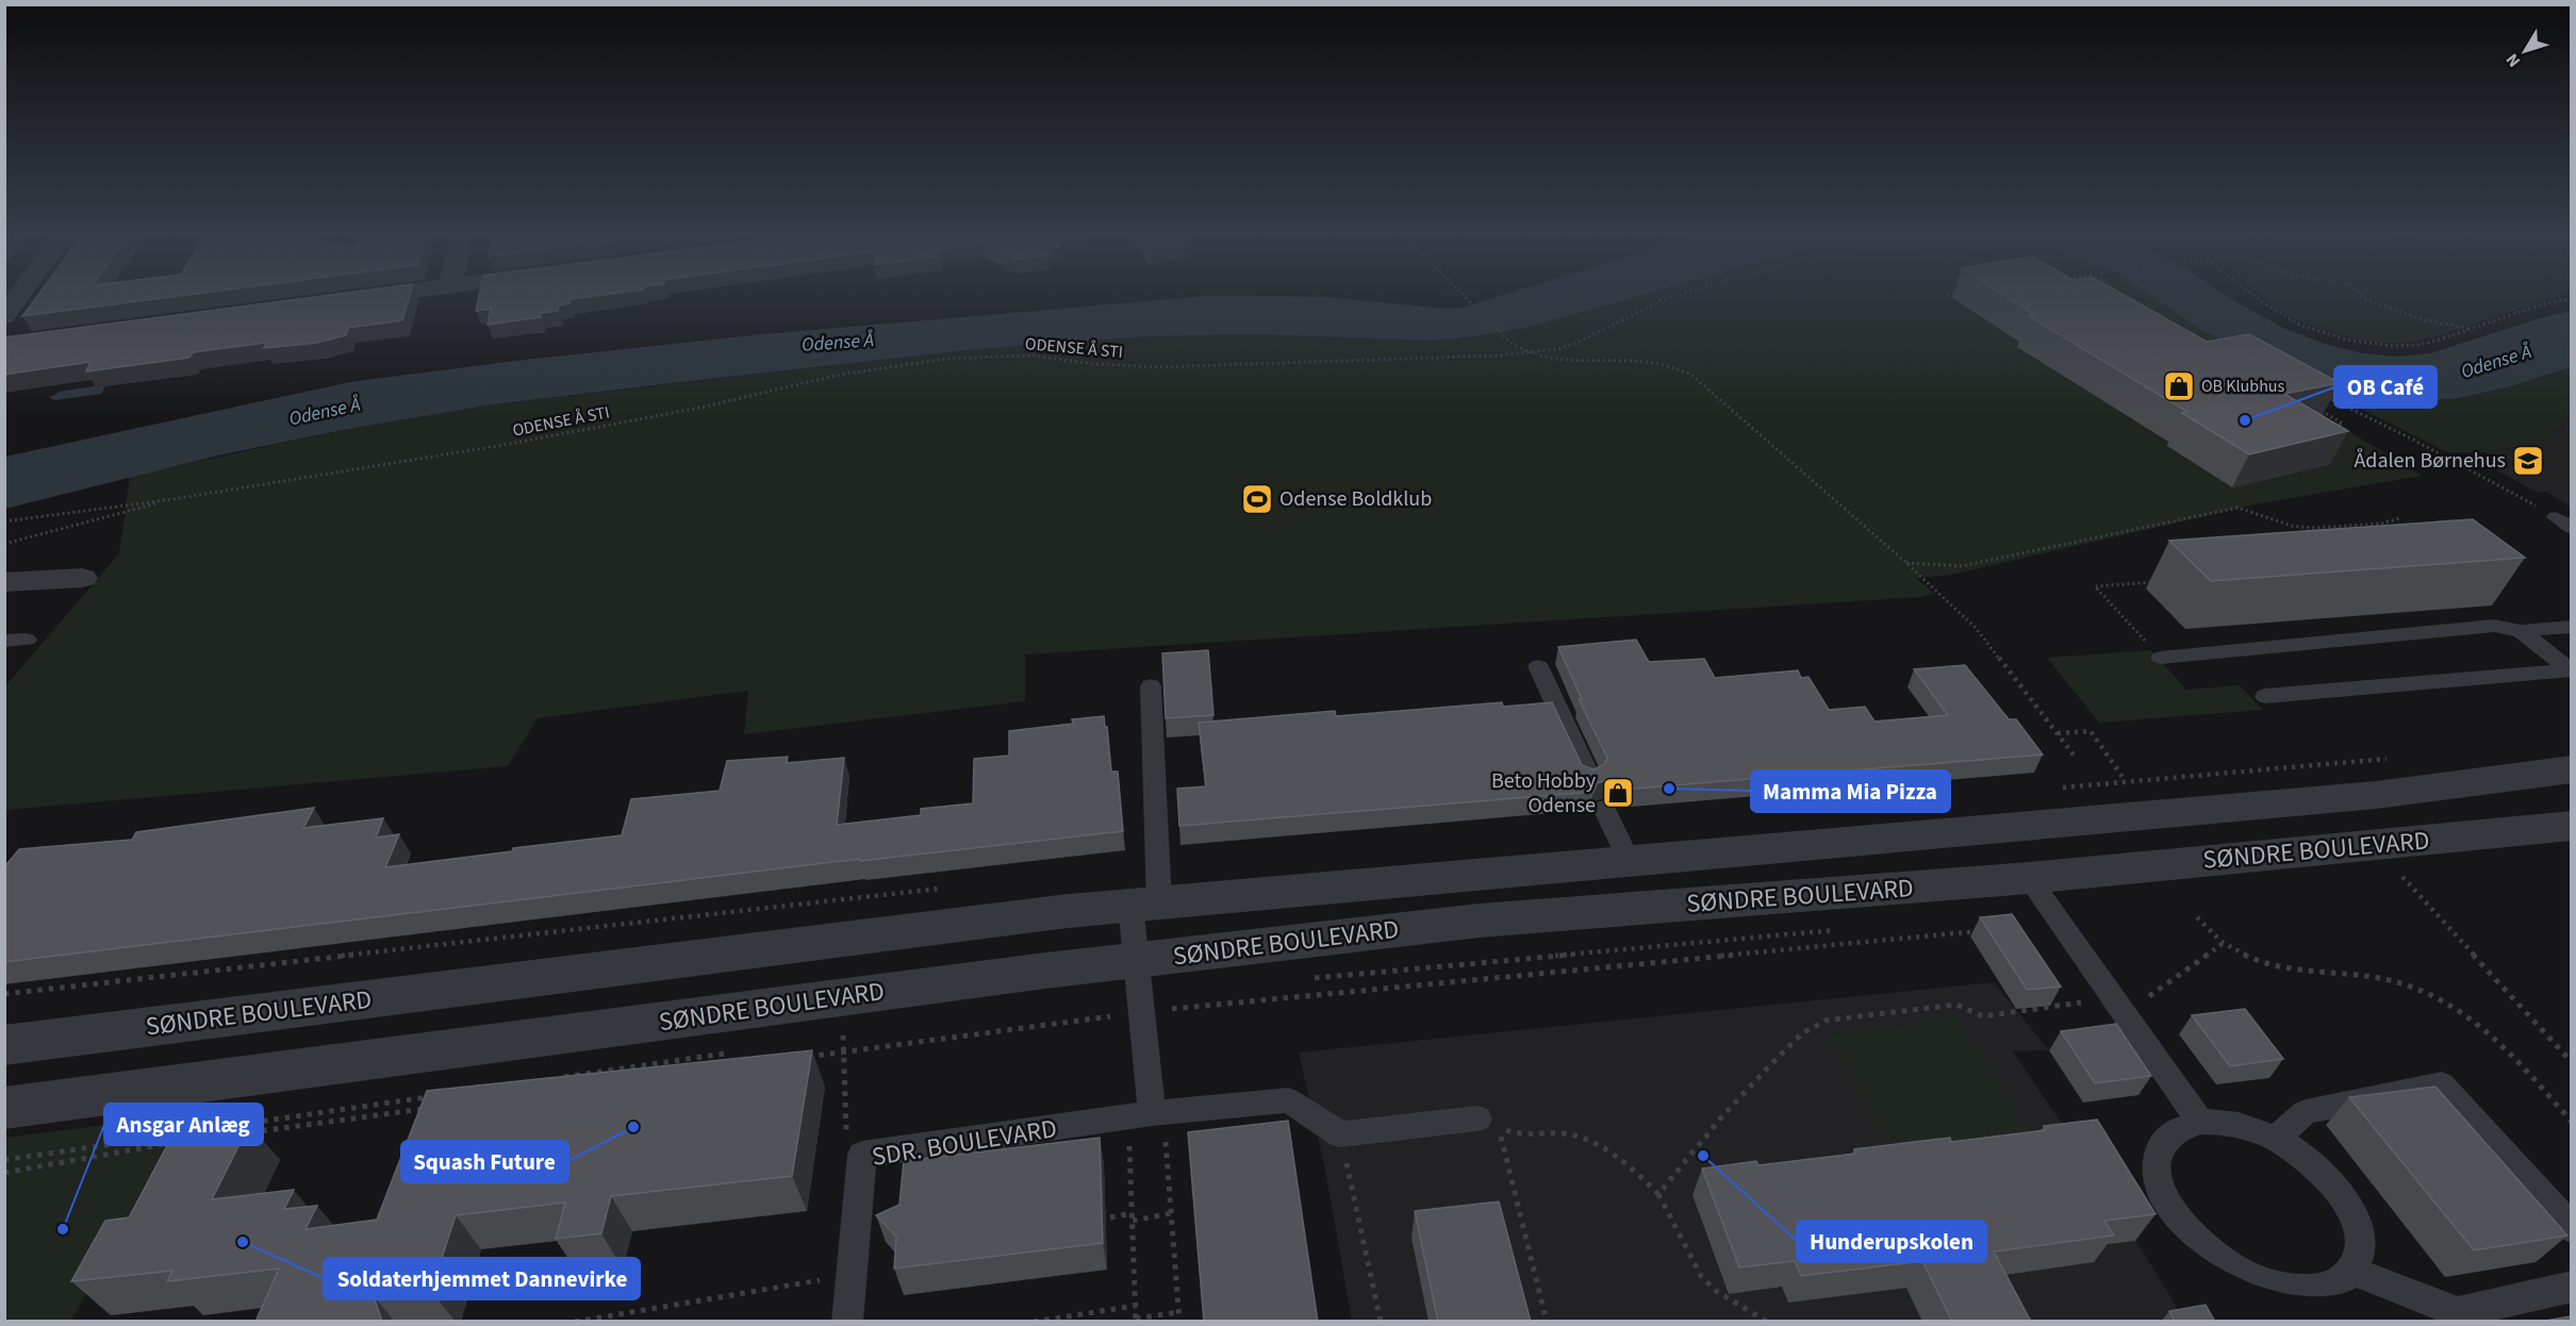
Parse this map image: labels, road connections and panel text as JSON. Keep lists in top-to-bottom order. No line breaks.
{"streets":{"street":["SØNDRE BOULEVARD"],"lane":["SDR. BOULEVARD"],"path":["ODENSE Å STI"]},"water":["Odense Å"],"places":{"shop":["OB Klubhus","Beto Hobby Odense"],"other":["OB Café","Mamma Mia Pizza","Squash Future","Hunderupskolen","Ansgar Anlæg","Soldaterhjemmet Dannevirke"],"school or university":["Ådalen Børnehus"],"sports":["Odense Boldklub"]},"north":"bottom left"}
